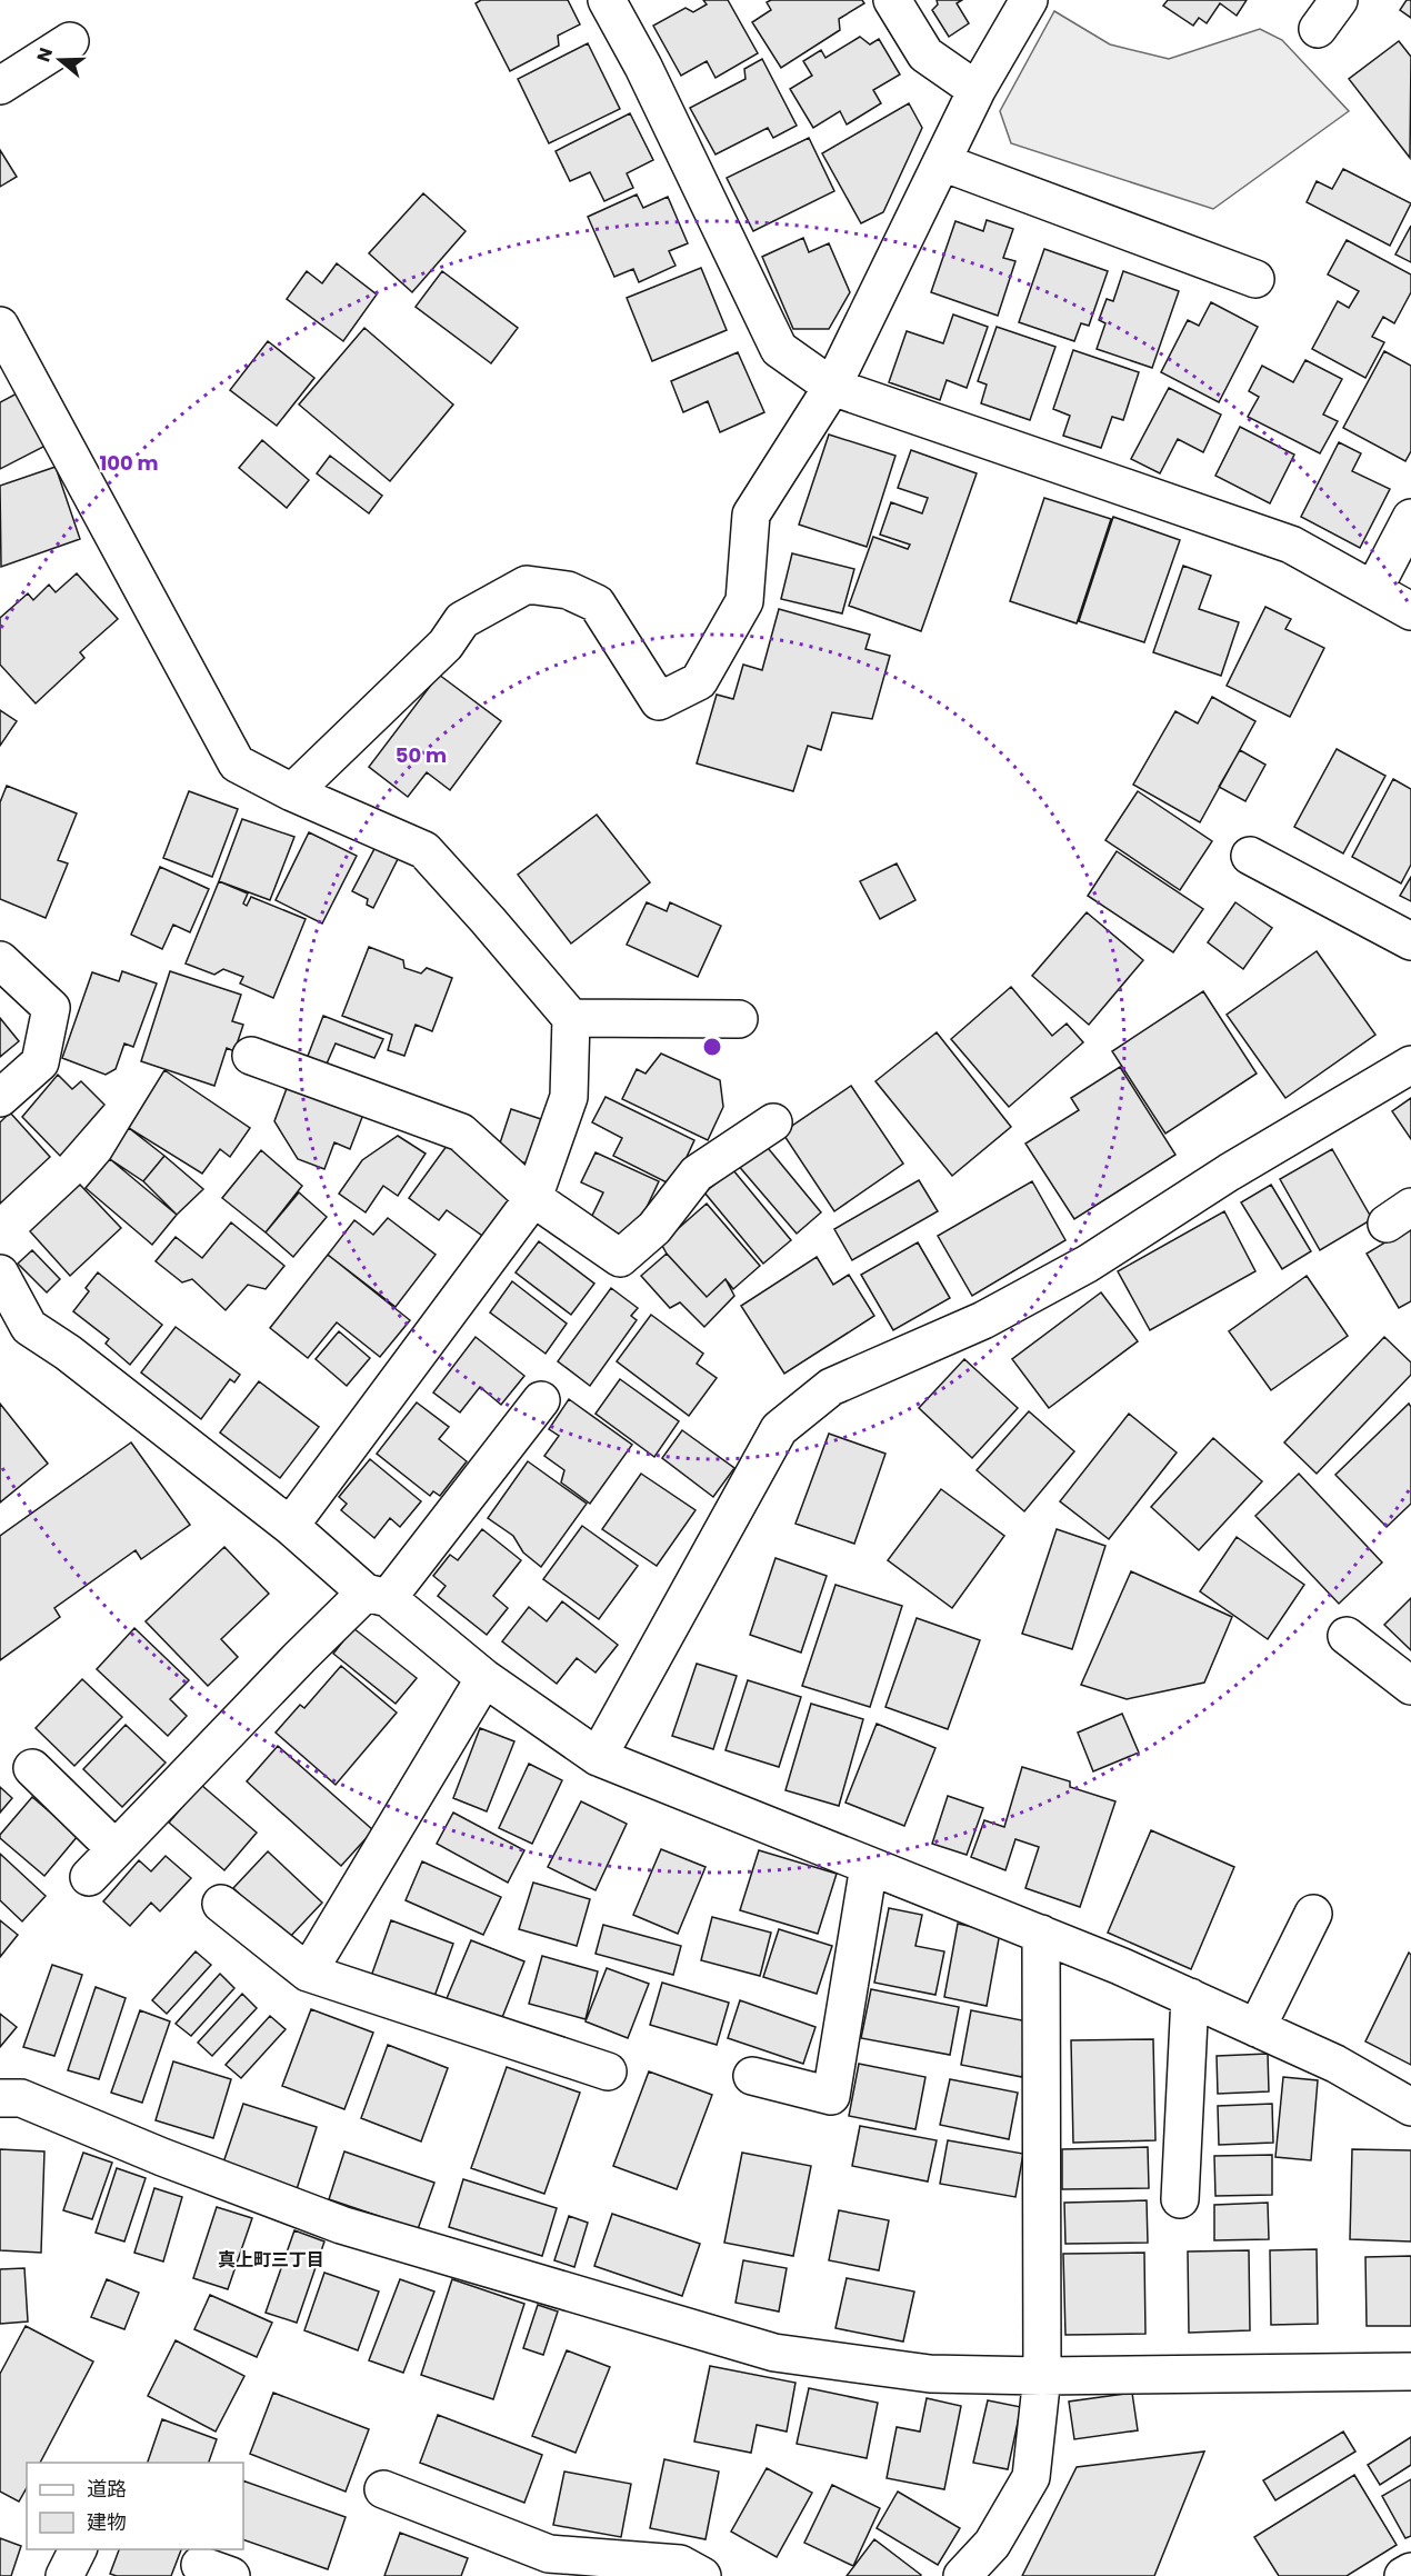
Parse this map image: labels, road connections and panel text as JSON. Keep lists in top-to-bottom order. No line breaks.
{"districts":["真上町三丁目"],"legend":["道路","建物"],"north":"left","rings":["100 m","50 m"]}
